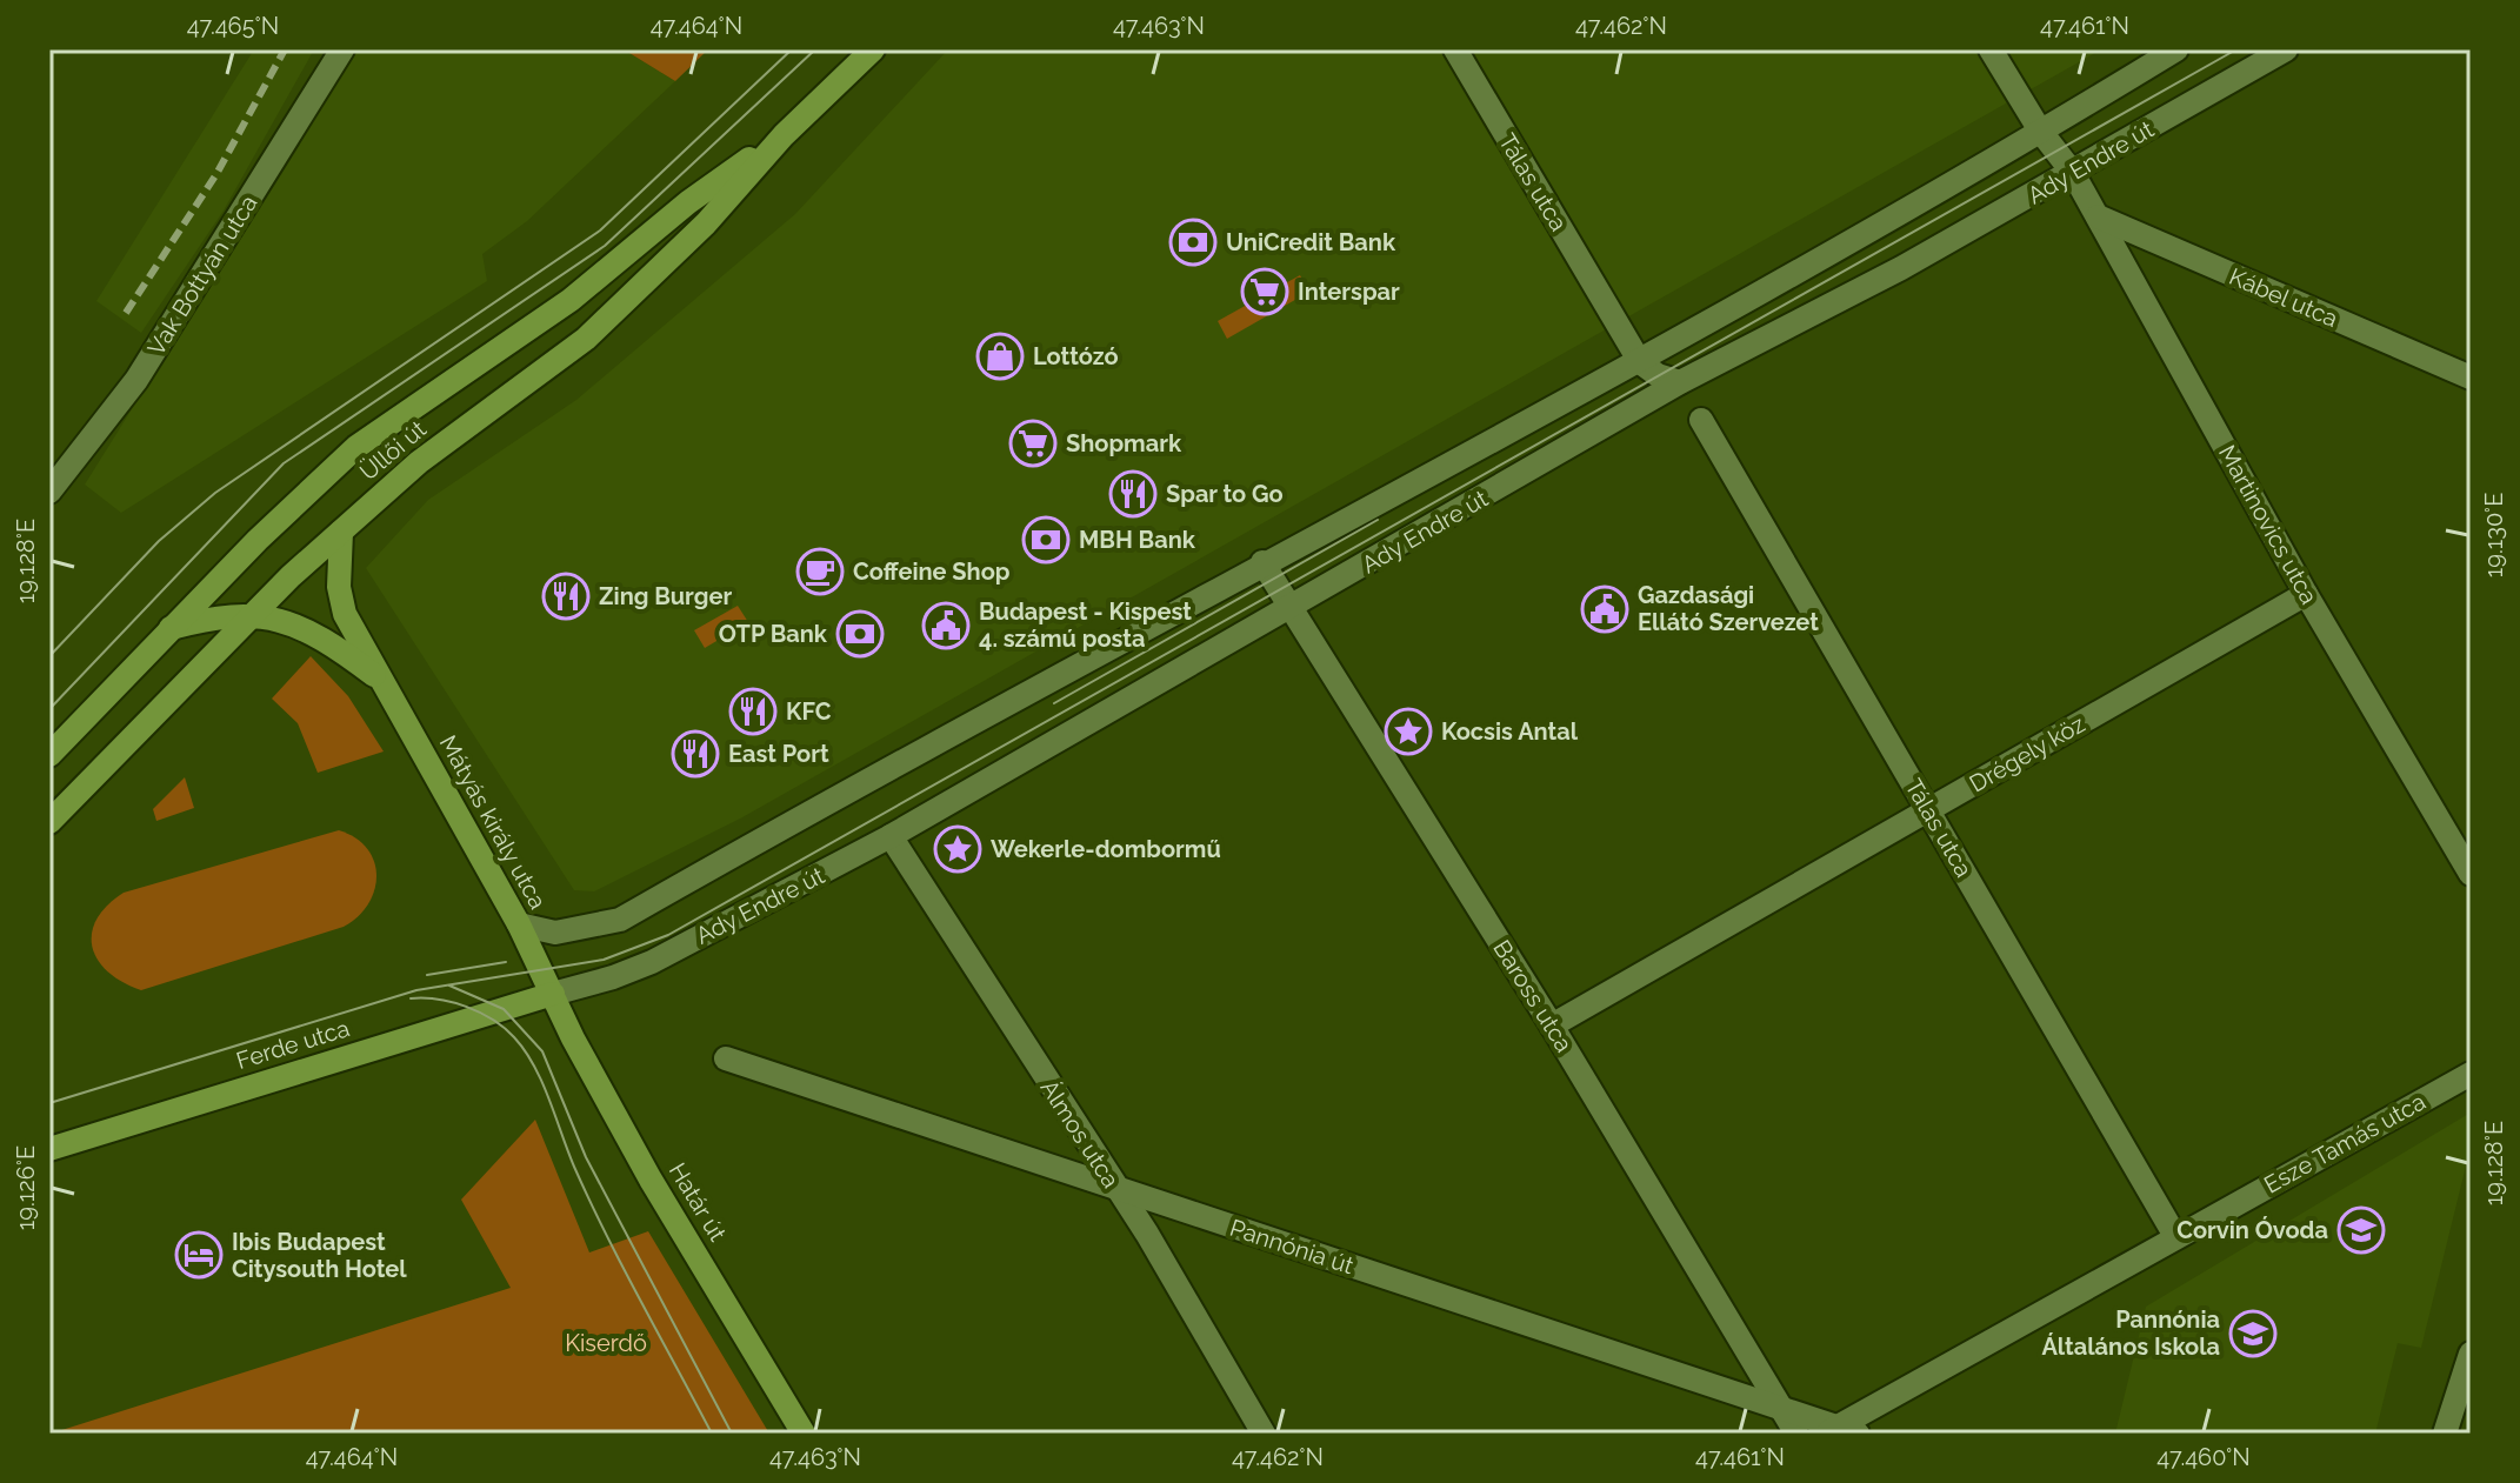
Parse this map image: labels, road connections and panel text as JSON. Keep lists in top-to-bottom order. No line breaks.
{"streets":{"main road":["Üllői út","Mátyás király utca","Ferde utca","Határ út"],"street":["Ady Endre út","Tálas utca","Vak Bottyán utca","Kábel utca","Martinovics utca","Drégely köz","Baross utca","Álmos utca","Esze Tamás utca","Pannónia út"]},"crossings":[["Ady Endre út","Tálas utca"],["Ady Endre út","Martinovics utca"],["Ady Endre út","Mátyás király utca"],["Ady Endre út","Baross utca"],["Ady Endre út","Ferde utca"],["Ady Endre út","Álmos utca"],["Ady Endre út","Határ út"],["Tálas utca","Drégely köz"],["Tálas utca","Esze Tamás utca"],["Kábel utca","Martinovics utca"],["Üllői út","Mátyás király utca"],["Martinovics utca","Drégely köz"],["Drégely köz","Baross utca"],["Mátyás király utca","Ferde utca"],["Mátyás király utca","Határ út"],["Baross utca","Pannónia út"],["Ferde utca","Határ út"],["Álmos utca","Pannónia út"],["Esze Tamás utca","Pannónia út"]],"parks":["Kiserdő"],"places":{"bank":["UniCredit Bank","MBH Bank","OTP Bank"],"supermarket":["Interspar","Shopmark"],"shop":["Lottózó"],"restaurant":["Spar to Go","Zing Burger","KFC","East Port"],"cafe":["Coffeine Shop"],"public building":["Gazdasági Ellátó Szervezet","Budapest - Kispest 4. számú posta"],"place":["Kocsis Antal","Wekerle-dombormű"],"school or university":["Corvin Óvoda","Pannónia Általános Iskola"],"hotel":["Ibis Budapest Citysouth Hotel"]},"coordinates":["47.465°N","47.464°N","47.463°N","47.462°N","47.461°N","19.130°E","19.128°E","19.126°E","47.460°N"]}
